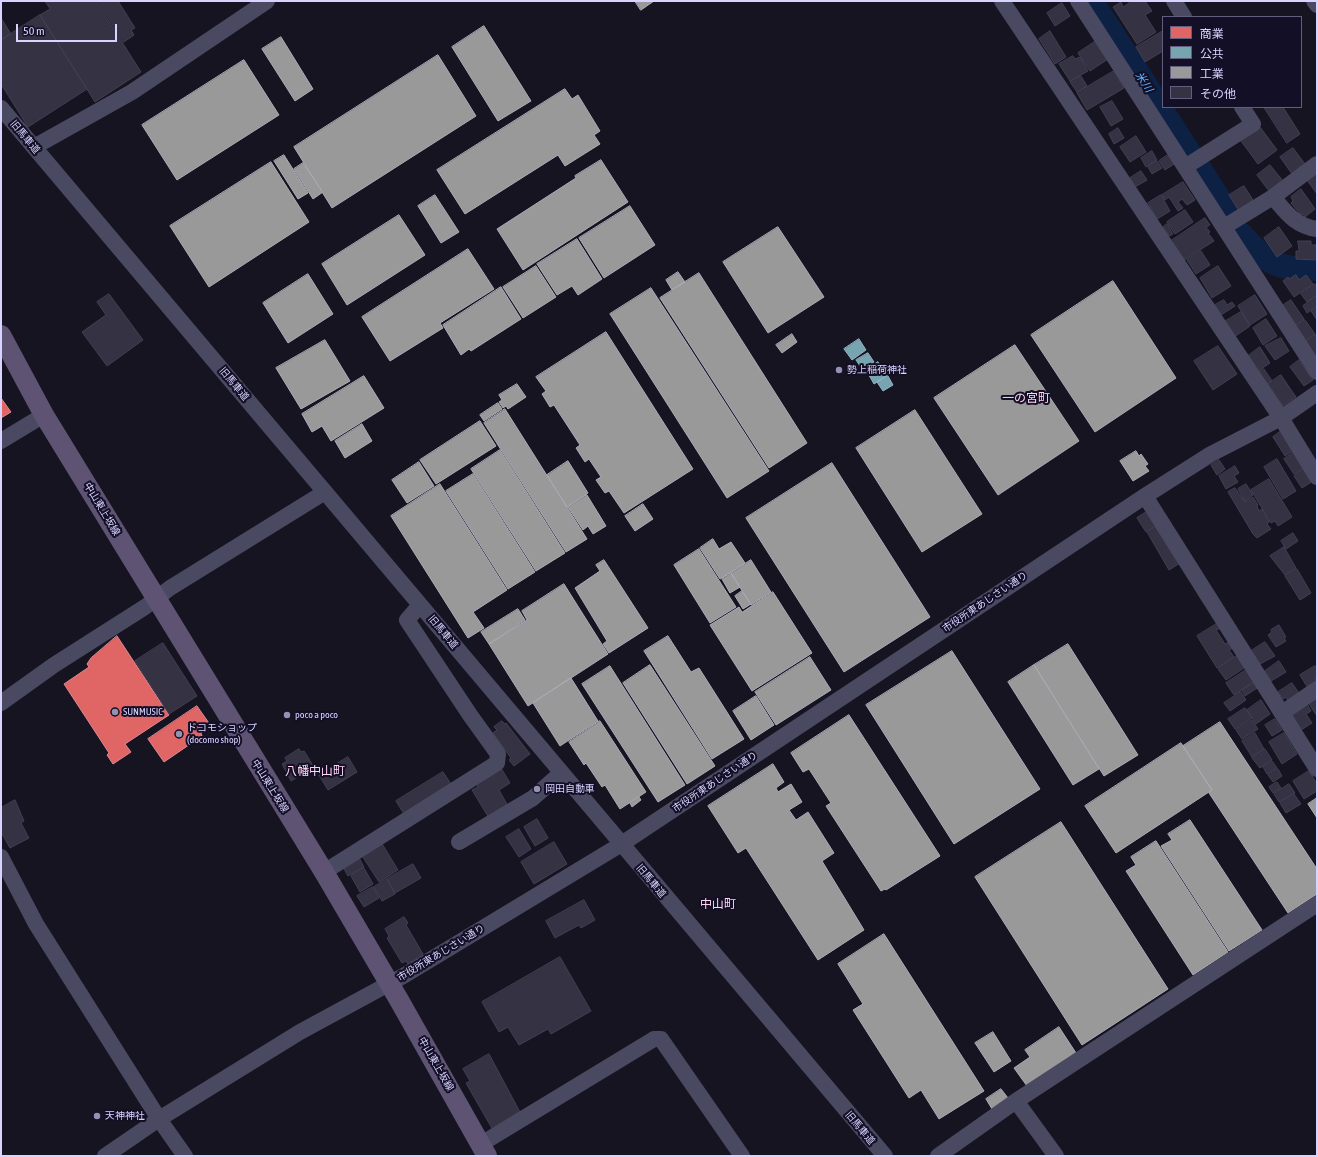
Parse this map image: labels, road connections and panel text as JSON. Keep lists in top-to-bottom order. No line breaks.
{"streets":{"main road":["中山東上坂線"],"street":["旧馬車道","市役所東あじさい通り"]},"crossings":[["旧馬車道","市役所東あじさい通り"],["中山東上坂線","市役所東あじさい通り"]],"districts":["一の宮町","八幡中山町","中山町"],"water":["米川"],"places":["勢上稲荷神社","SUNMUSIC","poco a poco","ドコモショップ (docomo shop)","岡田自動車","天神神社"],"legend":["商業","公共","工業","その他"],"scale_bar":"50 m"}
